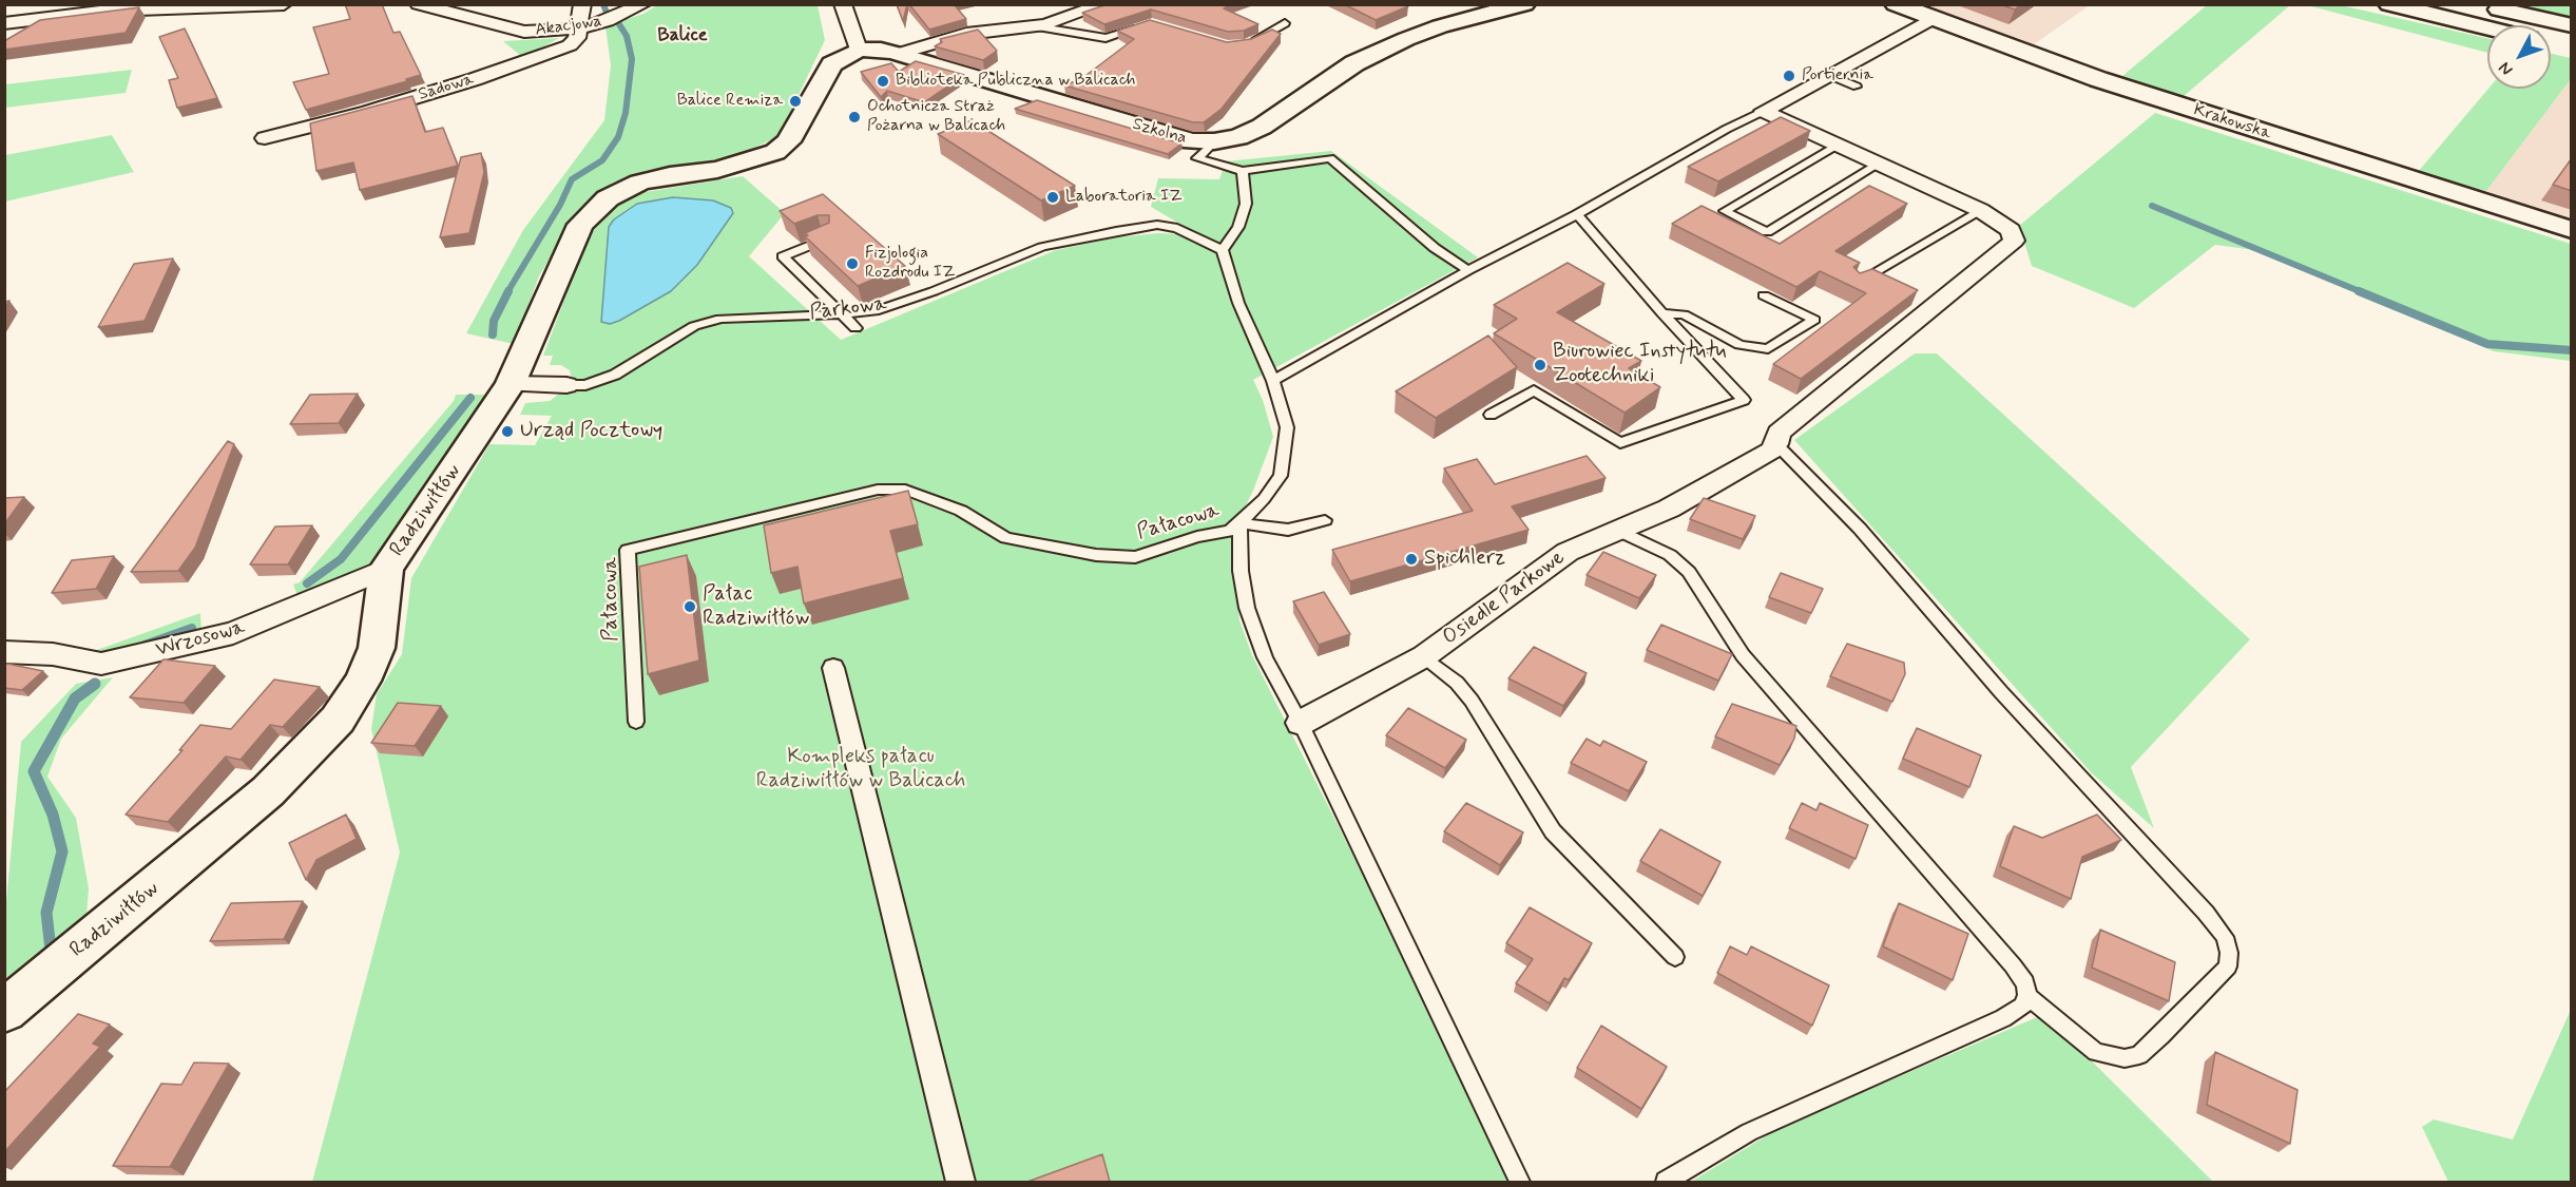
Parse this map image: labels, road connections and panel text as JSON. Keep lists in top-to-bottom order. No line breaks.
{"streets":{"main road":["Krakowska","Szkolna","Radziwiłłów"],"street":["Akacjowa","Sadowa","Parkowa","Osiedle Parkowe","Wrzosowa"],"lane":["Pałacowa"]},"crossings":[["Akacjowa","Sadowa"],["Szkolna","Radziwiłłów"],["Parkowa","Radziwiłłów"],["Parkowa","Pałacowa"],["Radziwiłłów","Wrzosowa"]],"districts":["Balice"],"parks":["Kompleks pałacu Radziwiłłów w Balicach"],"places":["Portiernia","Biblioteka Publiczna w Balicach","Balice Remiza","Ochotnicza Straż Pożarna w Balicach","Laboratoria IZ","Fizjologia Rozdrodu IZ","Biurowiec Instytutu Zootechniki","Urząd Pocztowy","Spichlerz","Pałac Radziwiłłów"],"north":"bottom left"}
